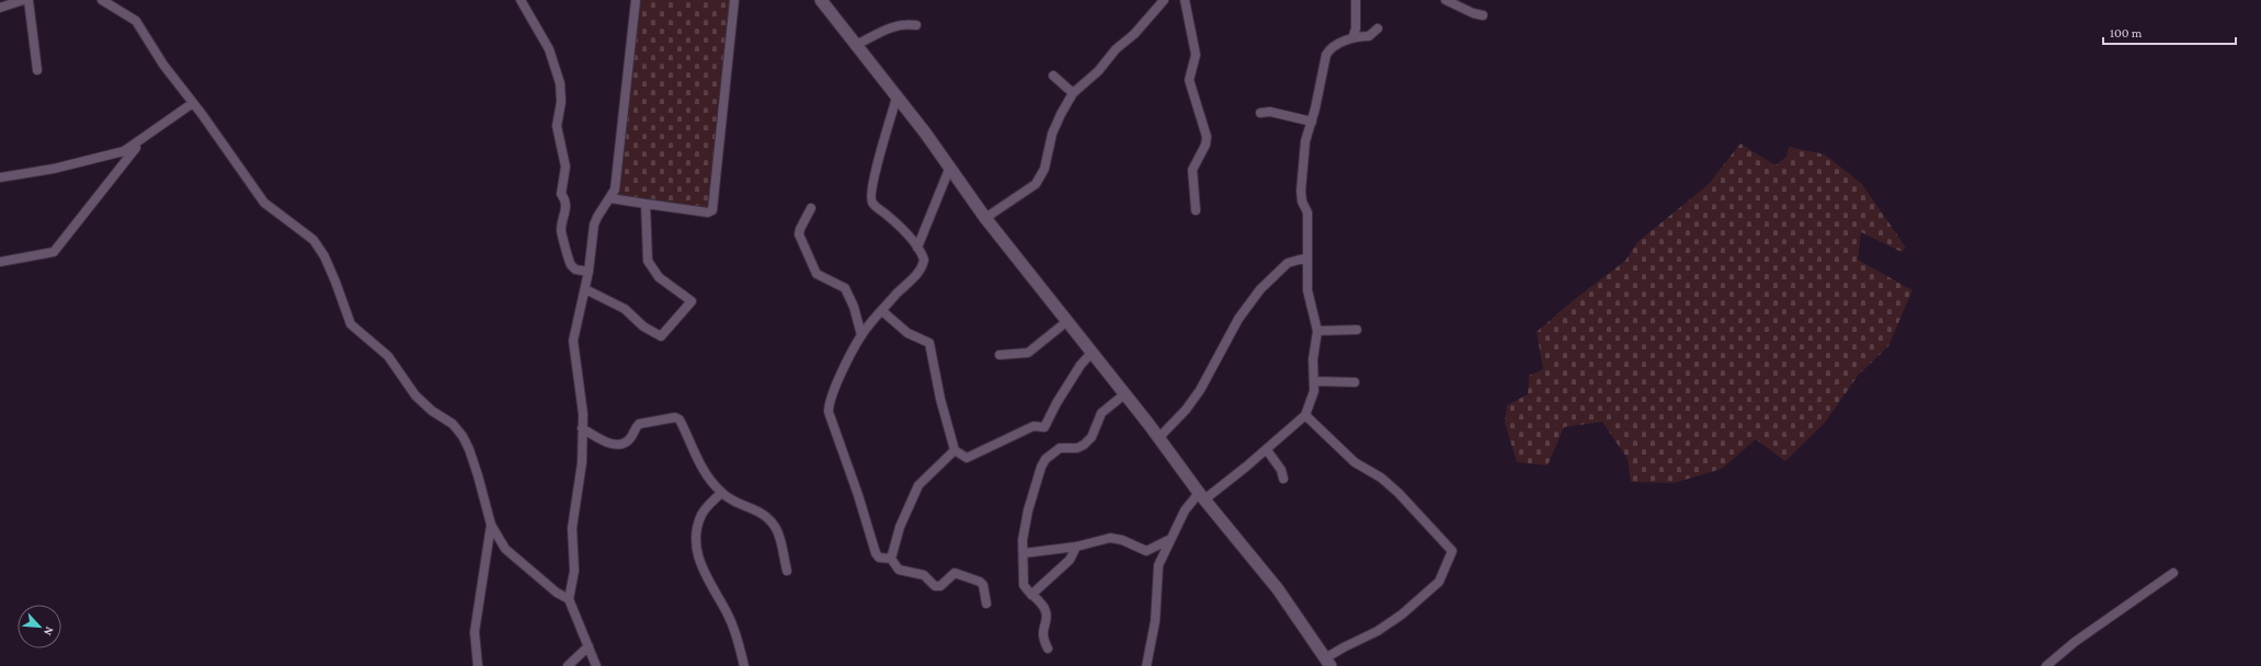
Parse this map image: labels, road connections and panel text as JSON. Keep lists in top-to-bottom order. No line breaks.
{"scale_bar":"100 m","north":"bottom right"}
